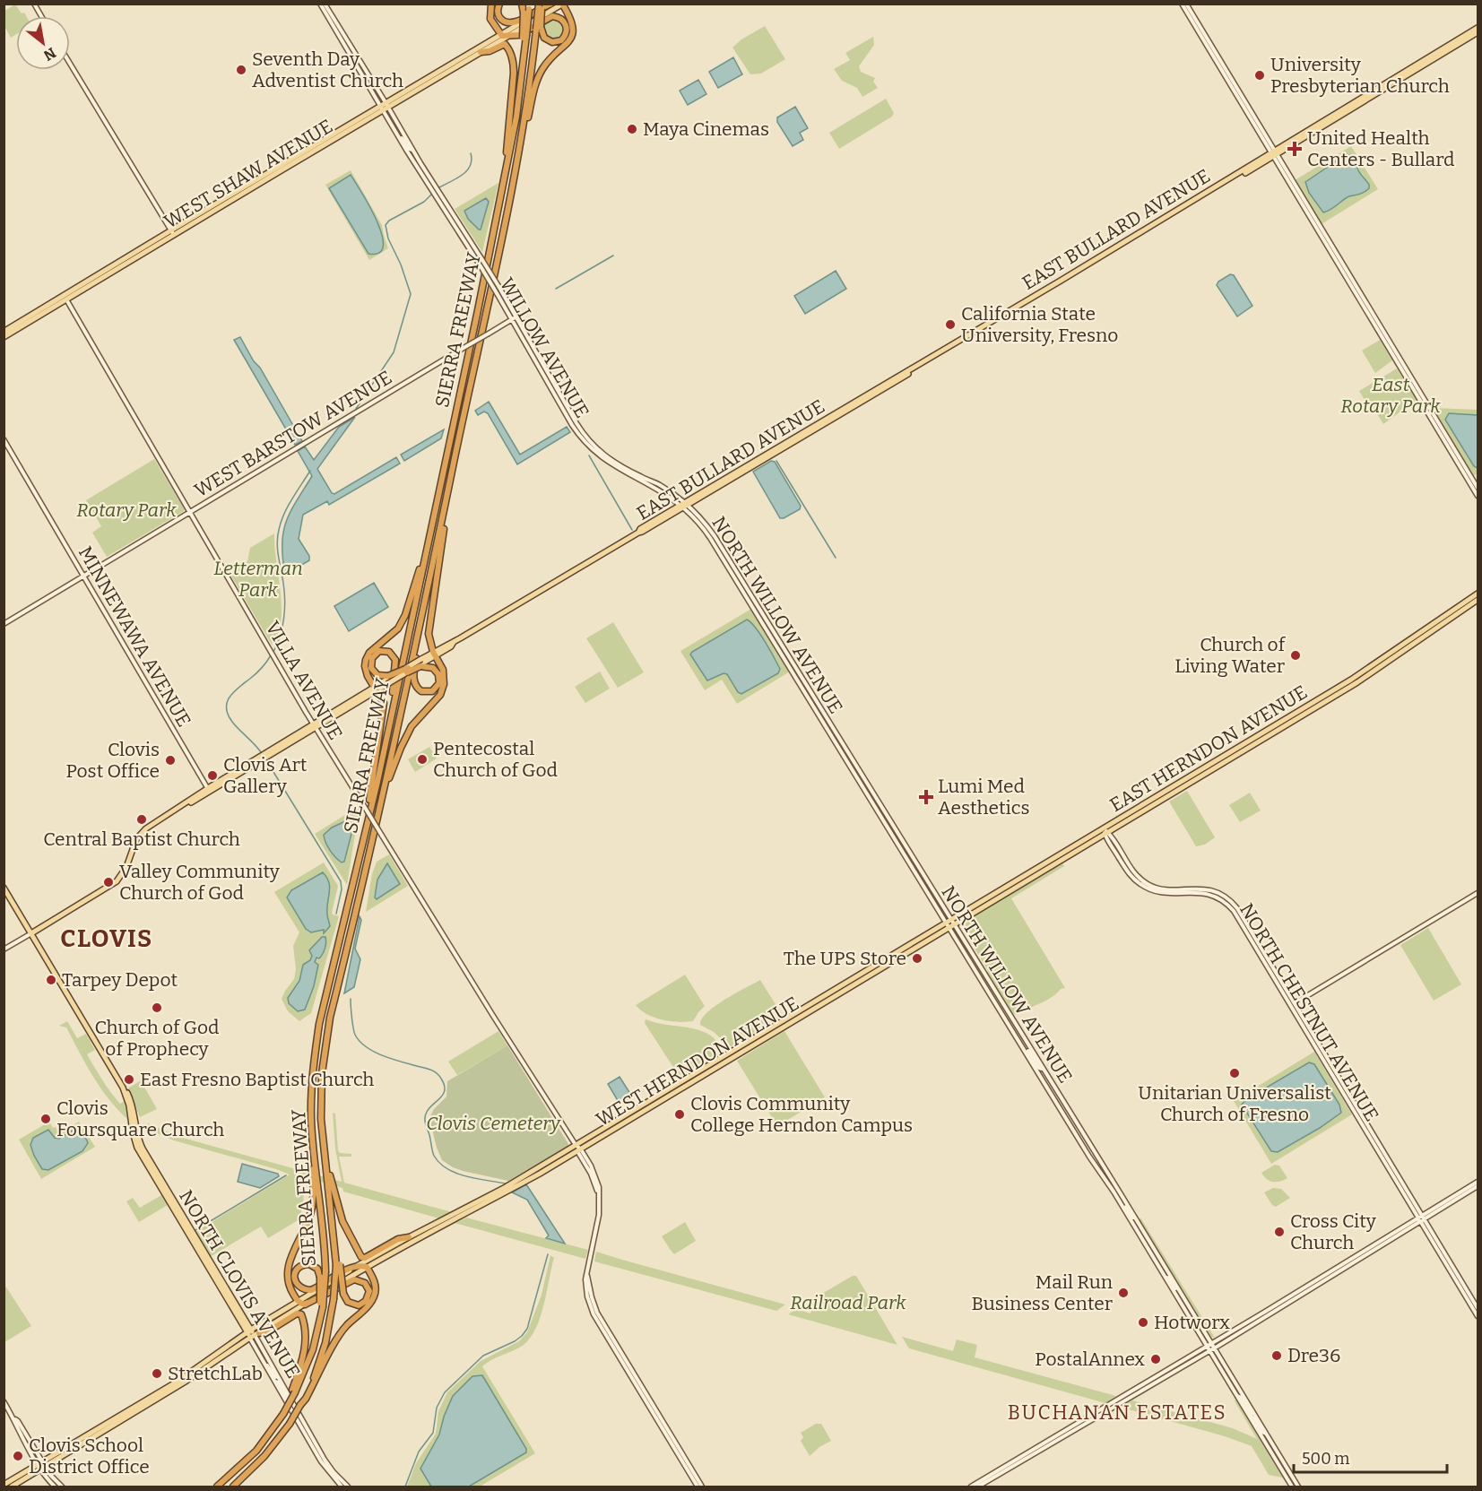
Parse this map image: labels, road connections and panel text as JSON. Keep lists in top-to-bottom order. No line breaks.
{"streets":{"highway":["SIERRA FREEWAY"],"main road":["WEST SHAW AVENUE","EAST BULLARD AVENUE","WILLOW AVENUE","WEST BARSTOW AVENUE","NORTH WILLOW AVENUE","MINNEWAWA AVENUE","VILLA AVENUE","EAST HERNDON AVENUE","NORTH CHESTNUT AVENUE","WEST HERNDON AVENUE","NORTH CLOVIS AVENUE"]},"crossings":[["WEST SHAW AVENUE","WILLOW AVENUE"],["WEST SHAW AVENUE","VILLA AVENUE"],["EAST BULLARD AVENUE","WILLOW AVENUE"],["EAST BULLARD AVENUE","NORTH WILLOW AVENUE"],["SIERRA FREEWAY","NORTH CLOVIS AVENUE"],["WILLOW AVENUE","WEST BARSTOW AVENUE"],["WILLOW AVENUE","NORTH WILLOW AVENUE"],["WEST BARSTOW AVENUE","MINNEWAWA AVENUE"],["WEST BARSTOW AVENUE","VILLA AVENUE"],["NORTH WILLOW AVENUE","EAST HERNDON AVENUE"],["NORTH WILLOW AVENUE","WEST HERNDON AVENUE"],["VILLA AVENUE","WEST HERNDON AVENUE"],["EAST HERNDON AVENUE","NORTH CHESTNUT AVENUE"],["EAST HERNDON AVENUE","WEST HERNDON AVENUE"]],"districts":["CLOVIS","BUCHANAN ESTATES"],"parks":["East Rotary Park","Rotary Park","Letterman Park","Clovis Cemetery","Railroad Park"],"places":{"other":["Seventh Day Adventist Church","University Presbyterian Church","Maya Cinemas","California State University, Fresno","Church of Living Water","Pentecostal Church of God","Clovis Post Office","Clovis Art Gallery","Central Baptist Church","Valley Community Church of God","The UPS Store","Tarpey Depot","Church of God of Prophecy","Unitarian Universalist Church of Fresno","East Fresno Baptist Church","Clovis Community College Herndon Campus","Clovis Foursquare Church","Cross City Church","Mail Run Business Center","Hotworx","Dre36","PostalAnnex","StretchLab","Clovis School District Office"],"health":["United Health Centers - Bullard","Lumi Med Aesthetics"]},"scale_bar":"500 m","north":"bottom right"}
